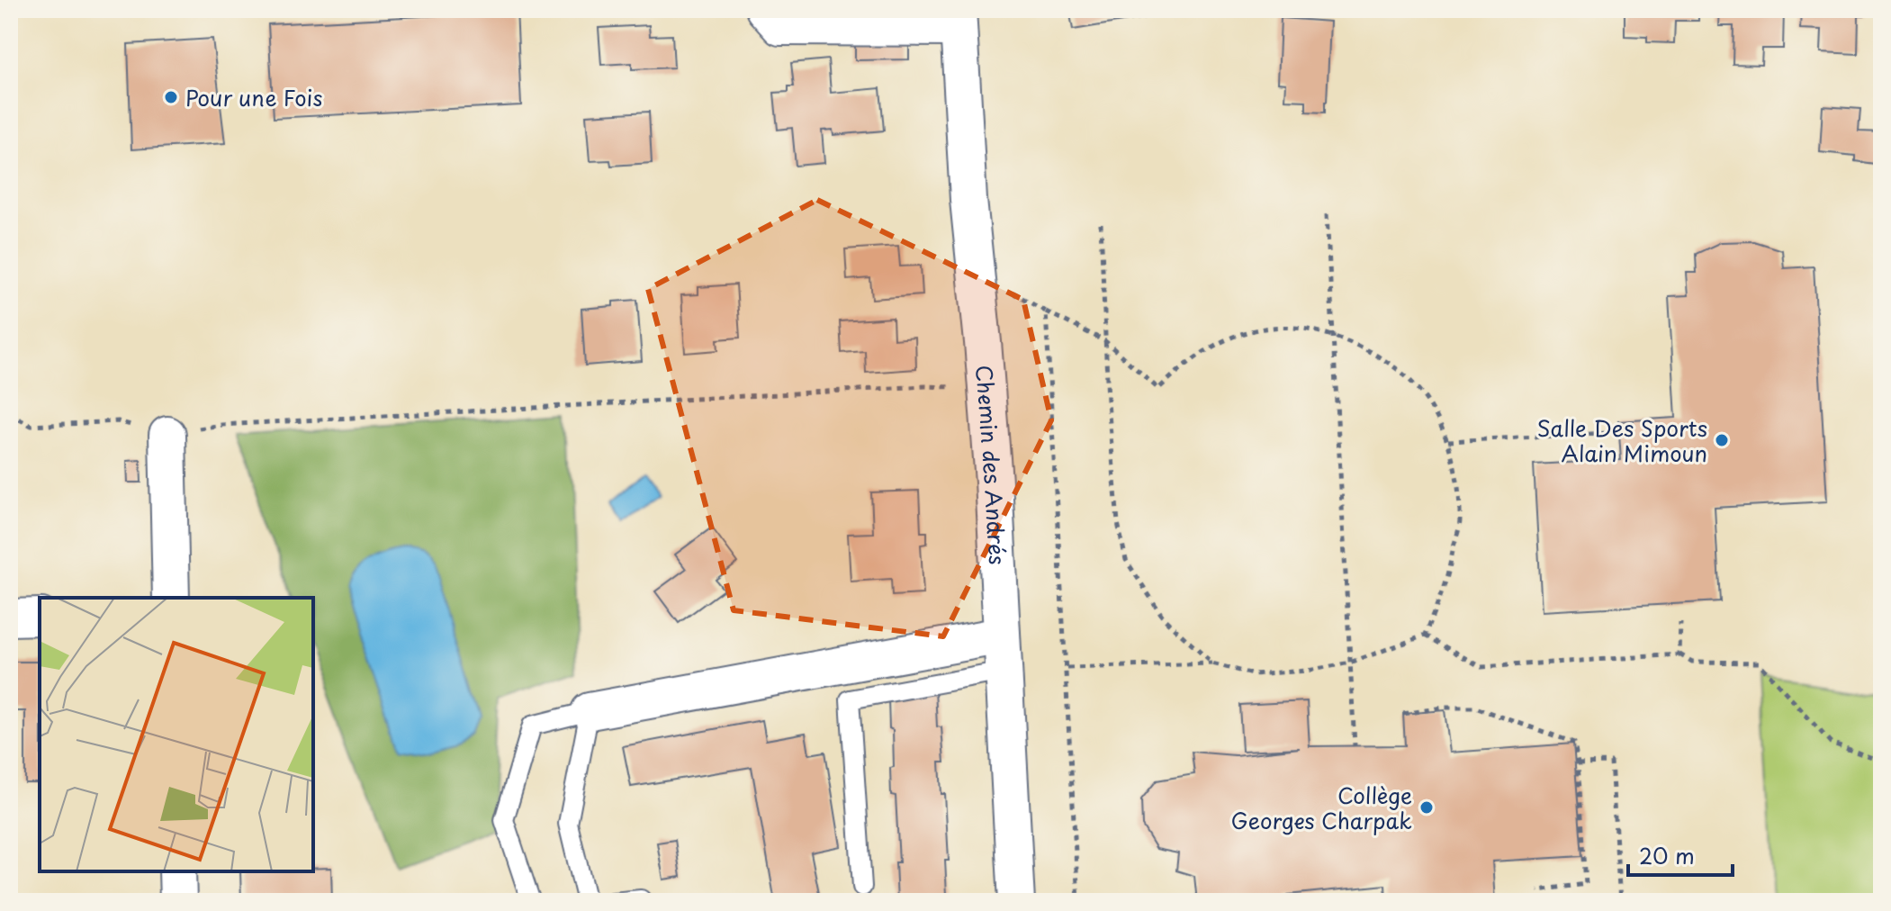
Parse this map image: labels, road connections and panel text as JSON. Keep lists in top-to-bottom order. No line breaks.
{"streets":{"street":["Chemin des Andrés"]},"places":["Pour une Fois","Salle Des Sports Alain Mimoun","Collège Georges Charpak"],"scale_bar":"20 m"}
